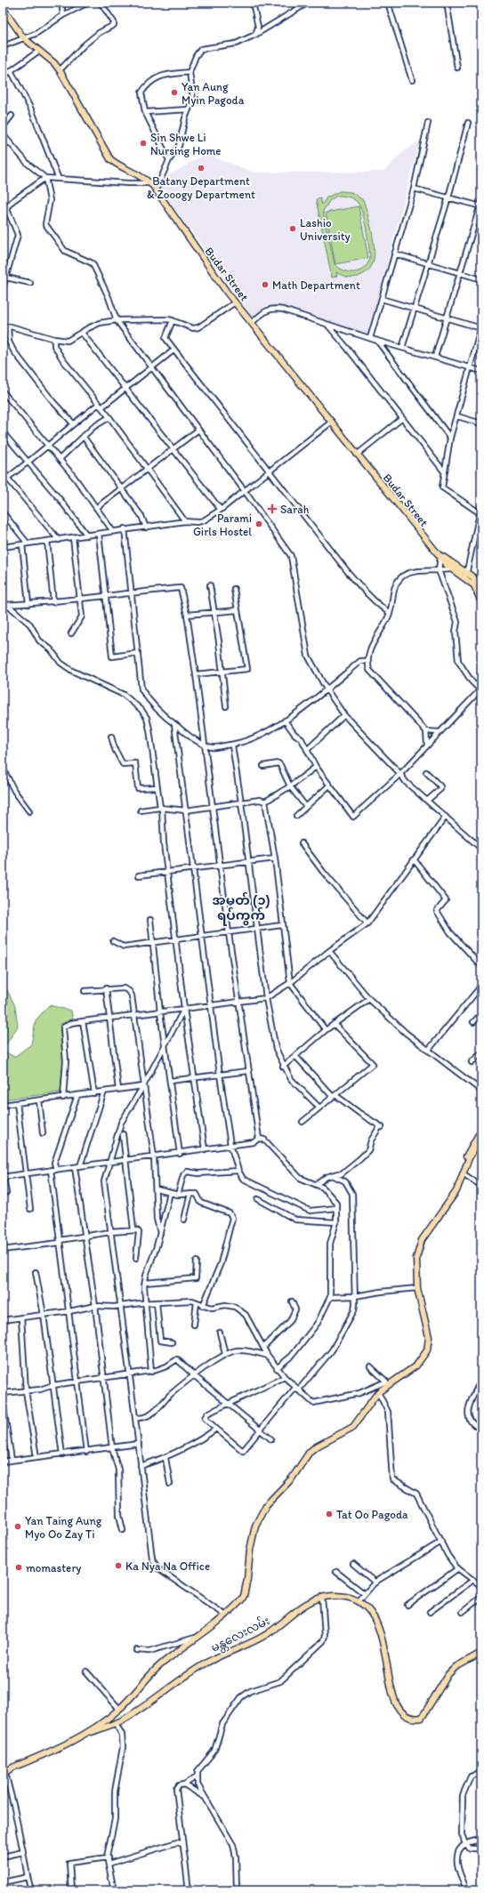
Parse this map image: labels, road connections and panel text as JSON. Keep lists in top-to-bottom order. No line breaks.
{"streets":{"main road":["Budar Street","မန္တလေးလမ်း"]},"districts":["အမှတ် (၁) ရပ်ကွက်"],"places":{"other":["Yan Aung Myin Pagoda","Sin Shwe Li Nursing Home","Batany Department & Zooogy Department","Lashio University","Math Department","Parami Girls Hostel","Tat Oo Pagoda","Yan Taing Aung Myo Oo Zay Ti","Ka Nya Na Office","momastery"],"health":["Sarah"]}}
